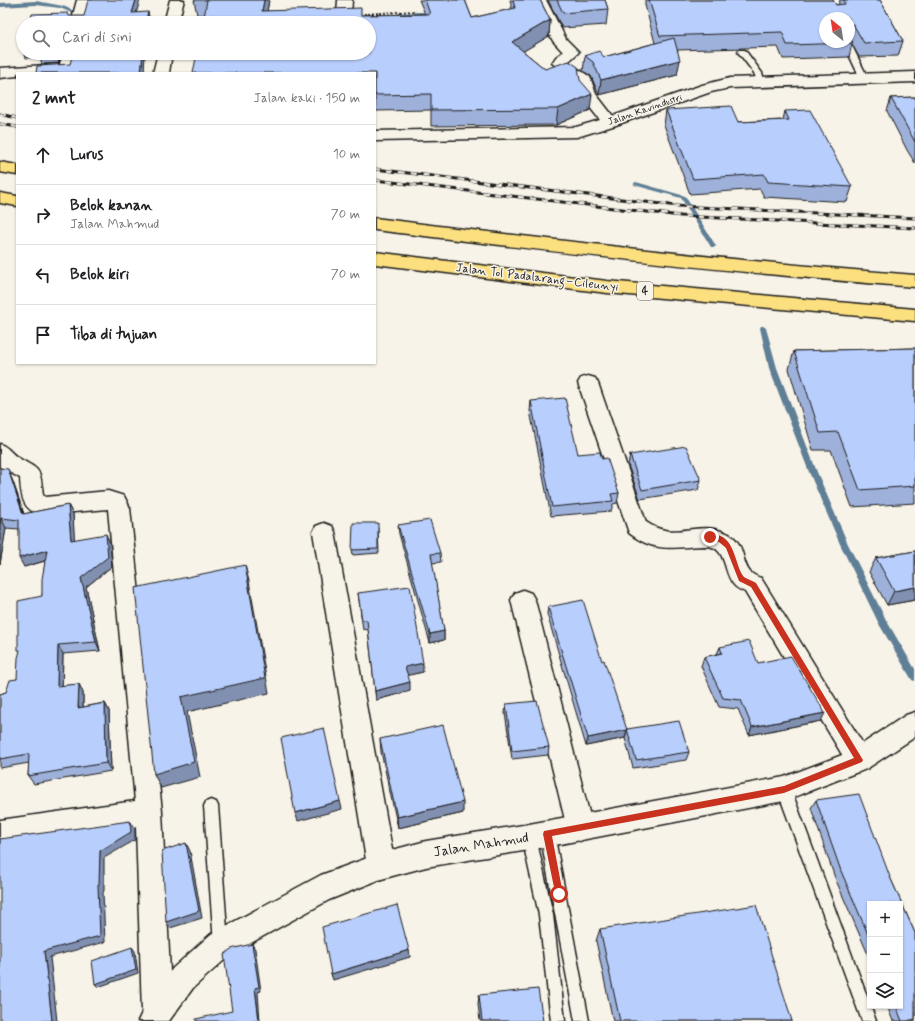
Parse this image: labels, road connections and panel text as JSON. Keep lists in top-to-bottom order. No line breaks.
{"streets":{"highway":["Jalan Tol Padalarang–Cileunyi","4"],"street":["Jalan Kavindustri","Jalan Mahmud"]},"north":"top left","page":{"search":"Cari di sini","heading":["2 mnt","Jalan kaki · 150 m"],"list":[["Lurus","10 m"],["Belok kanan","Jalan Mahmud","70 m"],["Belok kiri","70 m"],"Tiba di tujuan"],"map_buttons":["+","−"]}}
